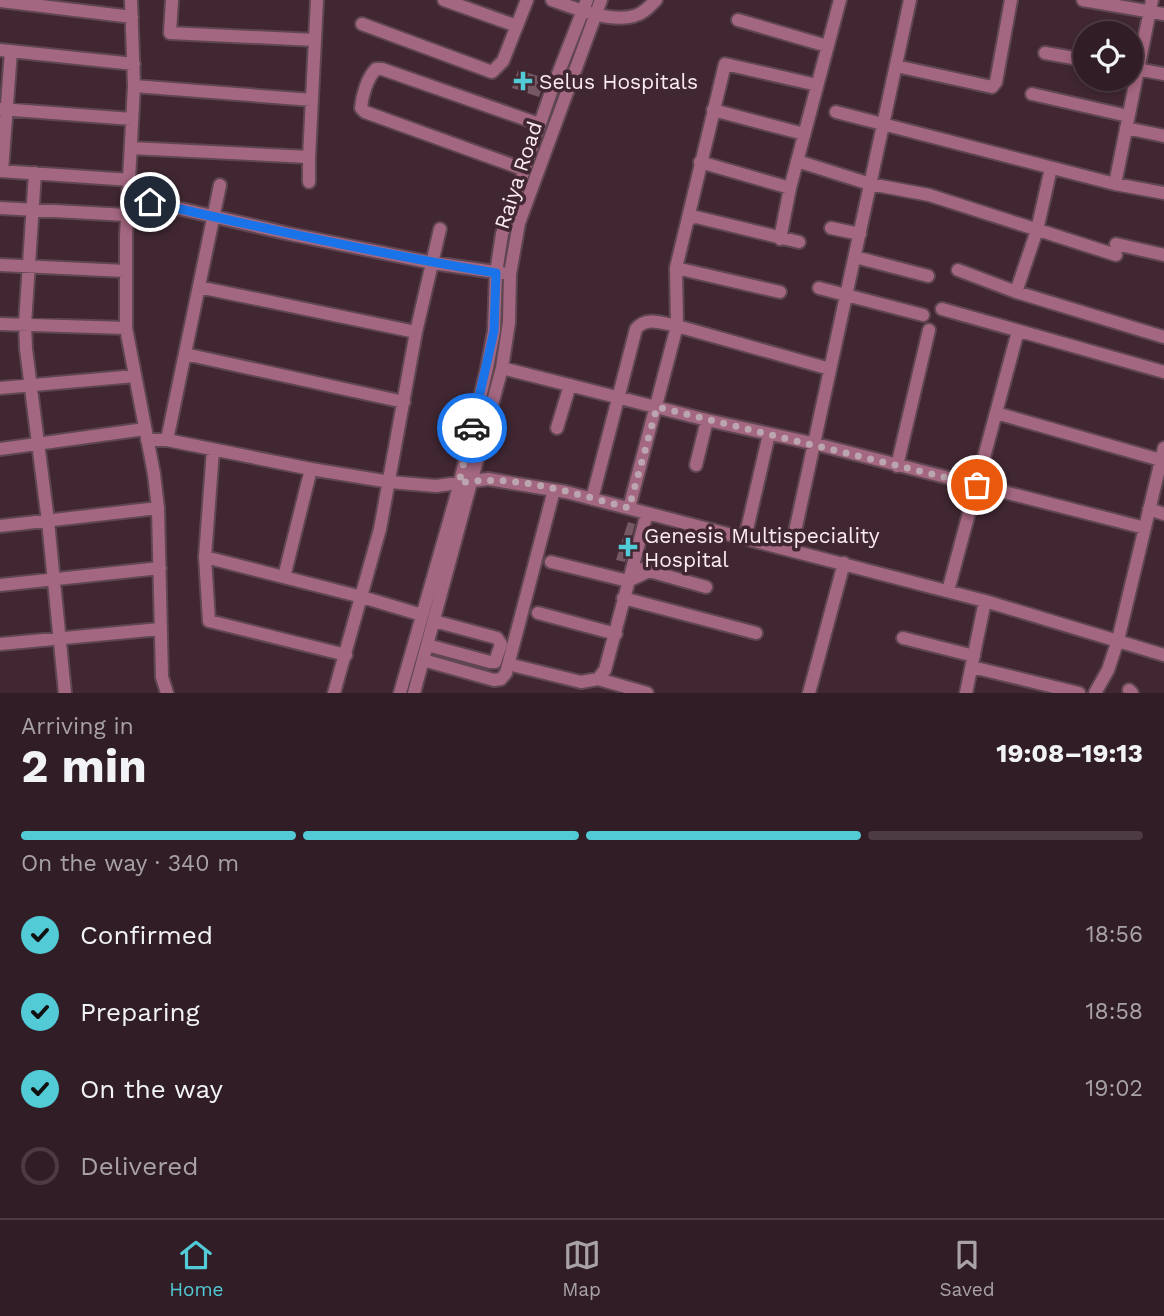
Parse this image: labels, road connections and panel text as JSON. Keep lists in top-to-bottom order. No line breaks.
{"streets":{"street":["Raiya Road"]},"places":{"health":["Selus Hospitals","Genesis Multispeciality Hospital"]},"page":{"heading":["2 min","Arriving in","19:08–19:13"],"bar":"On the way · 340 m","list":[["Confirmed","18:56"],["Preparing","18:58"],["On the way","19:02"],"Delivered"],"tabs":["Home","Map","Saved"]}}
